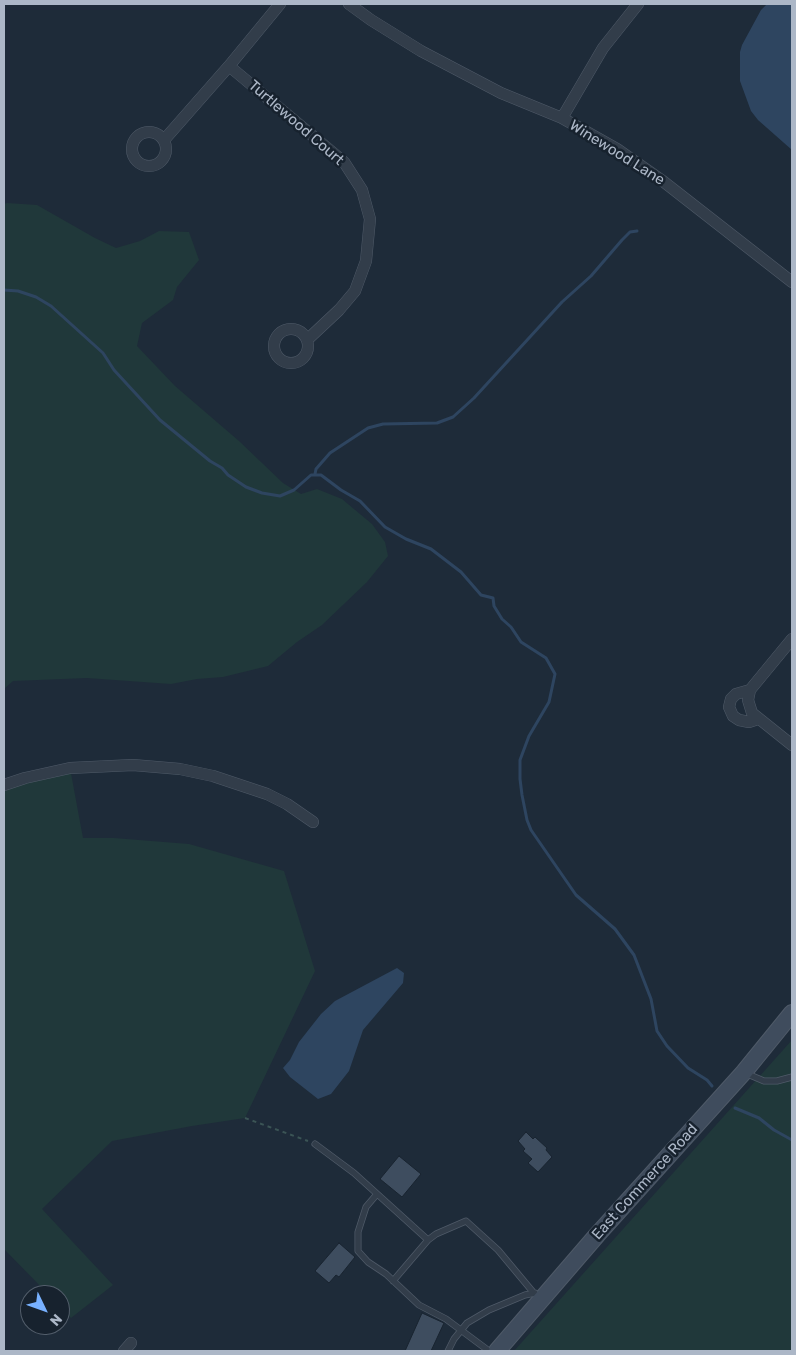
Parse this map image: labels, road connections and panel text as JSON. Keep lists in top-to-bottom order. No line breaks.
{"streets":{"main road":["East Commerce Road"],"street":["Turtlewood Court","Winewood Lane"]},"north":"bottom right"}
